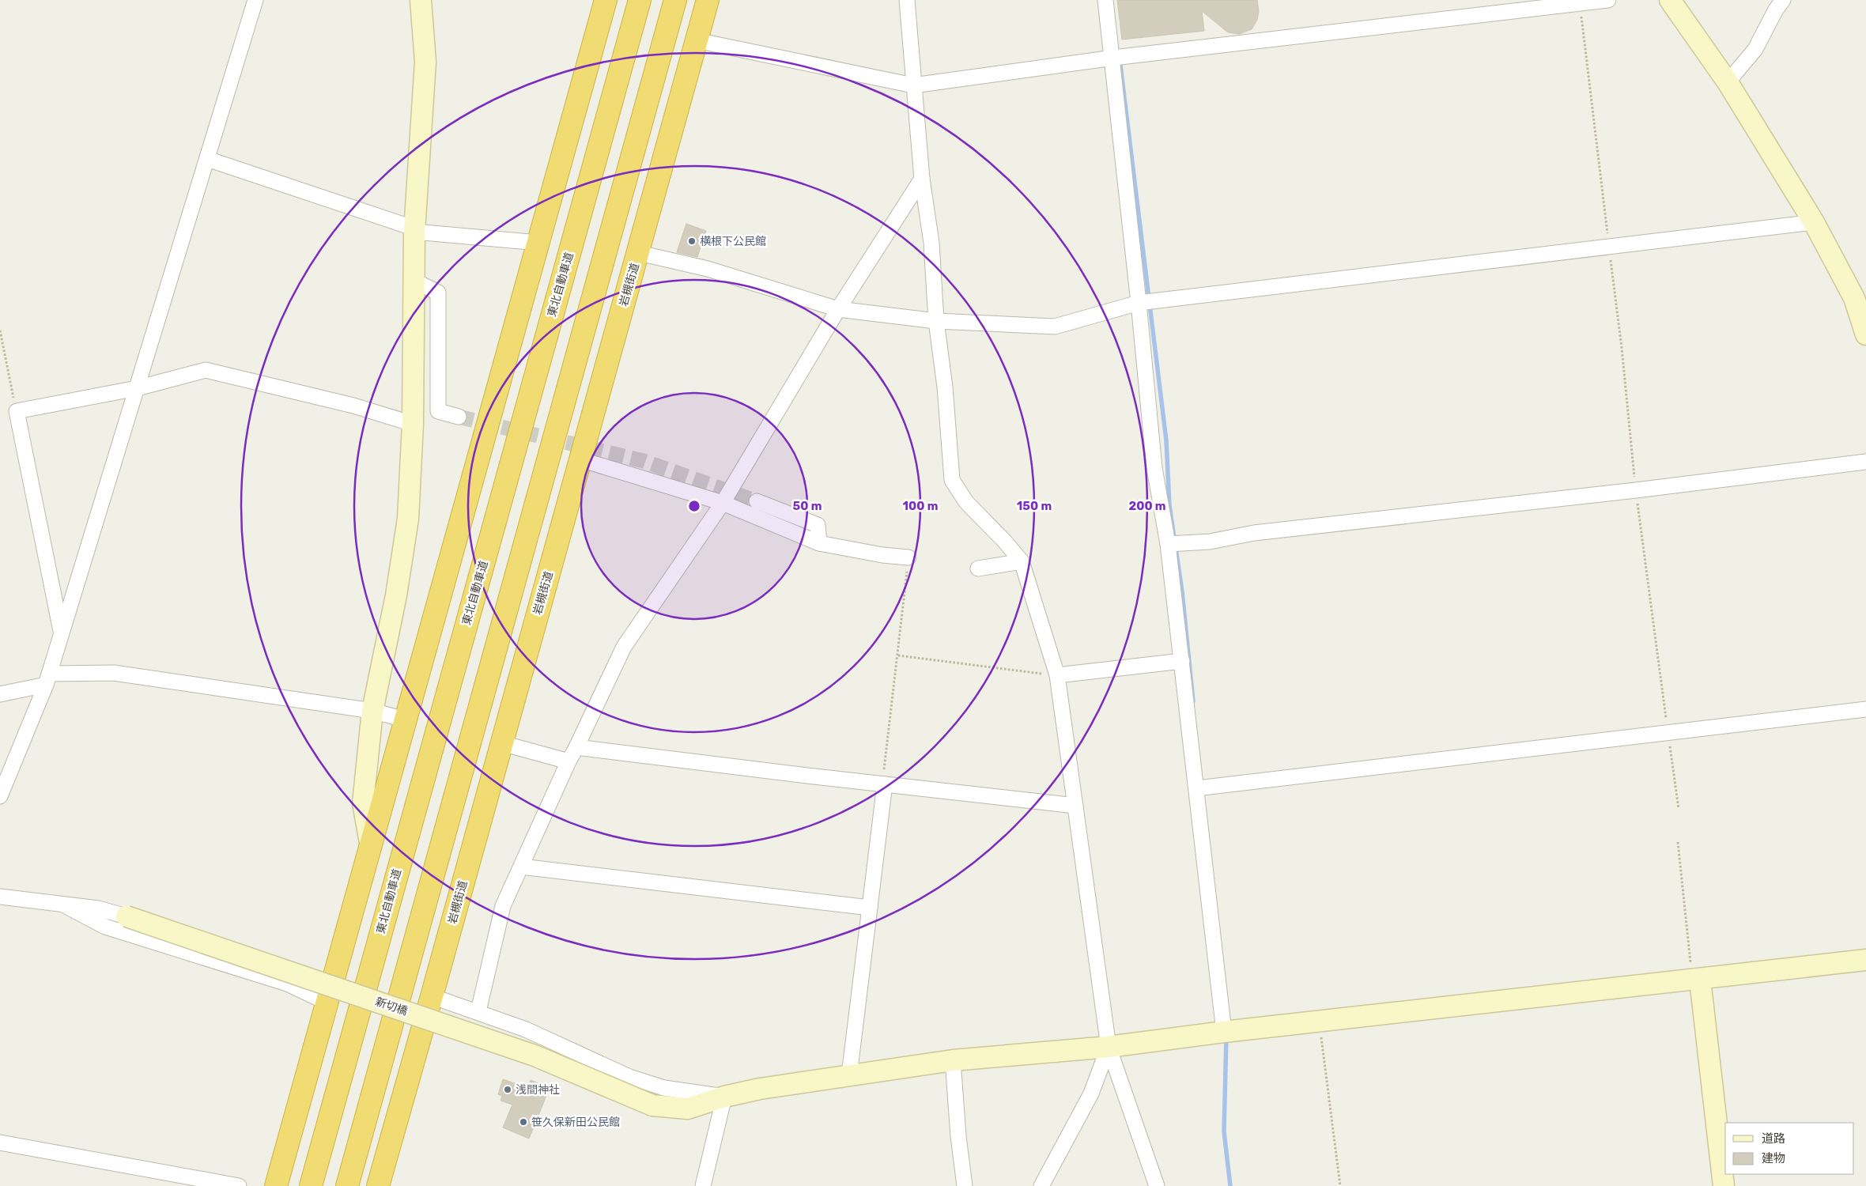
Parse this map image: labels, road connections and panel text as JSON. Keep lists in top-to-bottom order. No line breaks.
{"streets":{"highway":["東北自動車道","岩槻街道"],"street":["新切橋"]},"places":["横根下公民館","浅間神社","笹久保新田公民館"],"legend":["道路","建物"],"rings":["50 m","100 m","150 m","200 m"]}
